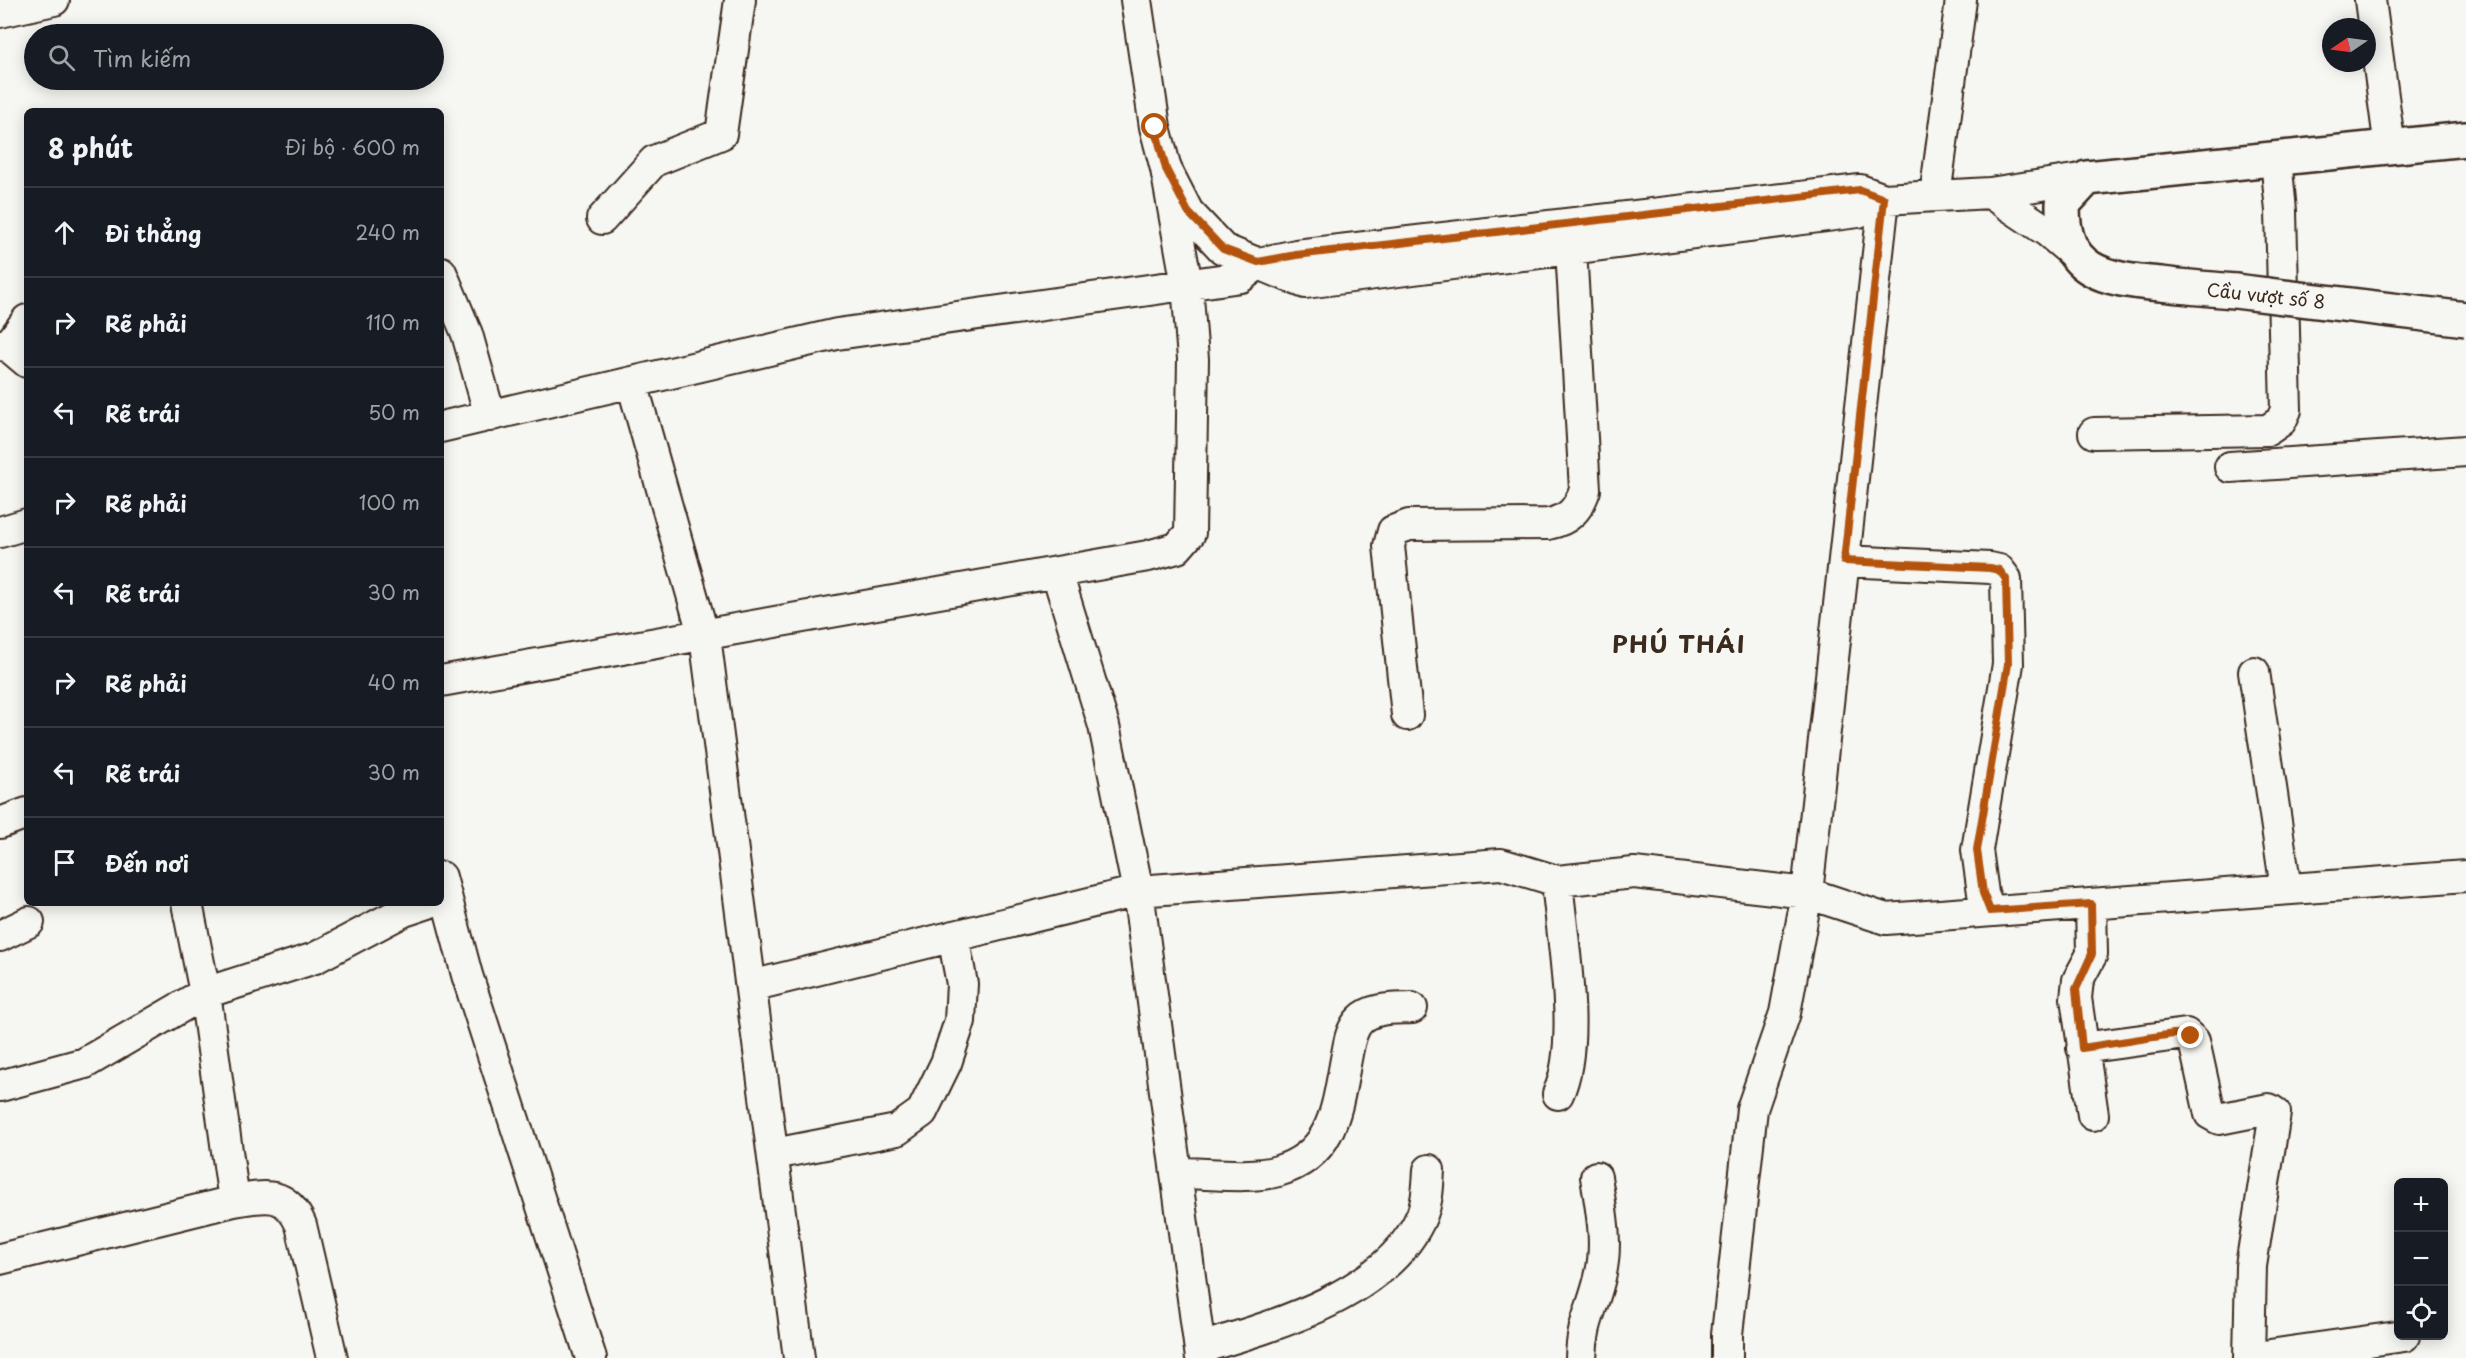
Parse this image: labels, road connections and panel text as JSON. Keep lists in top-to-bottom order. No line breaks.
{"streets":{"main road":["Cầu vượt số 8"]},"districts":["PHÚ THÁI"],"north":"left","page":{"search":"Tìm kiếm","heading":["8 phút","Đi bộ · 600 m"],"list":[["Đi thẳng","240 m"],["Rẽ phải","110 m"],["Rẽ trái","50 m"],["Rẽ phải","100 m"],["Rẽ trái","30 m"],["Rẽ phải","40 m"],["Rẽ trái","30 m"],"Đến nơi"],"map_buttons":["+","−"]}}
